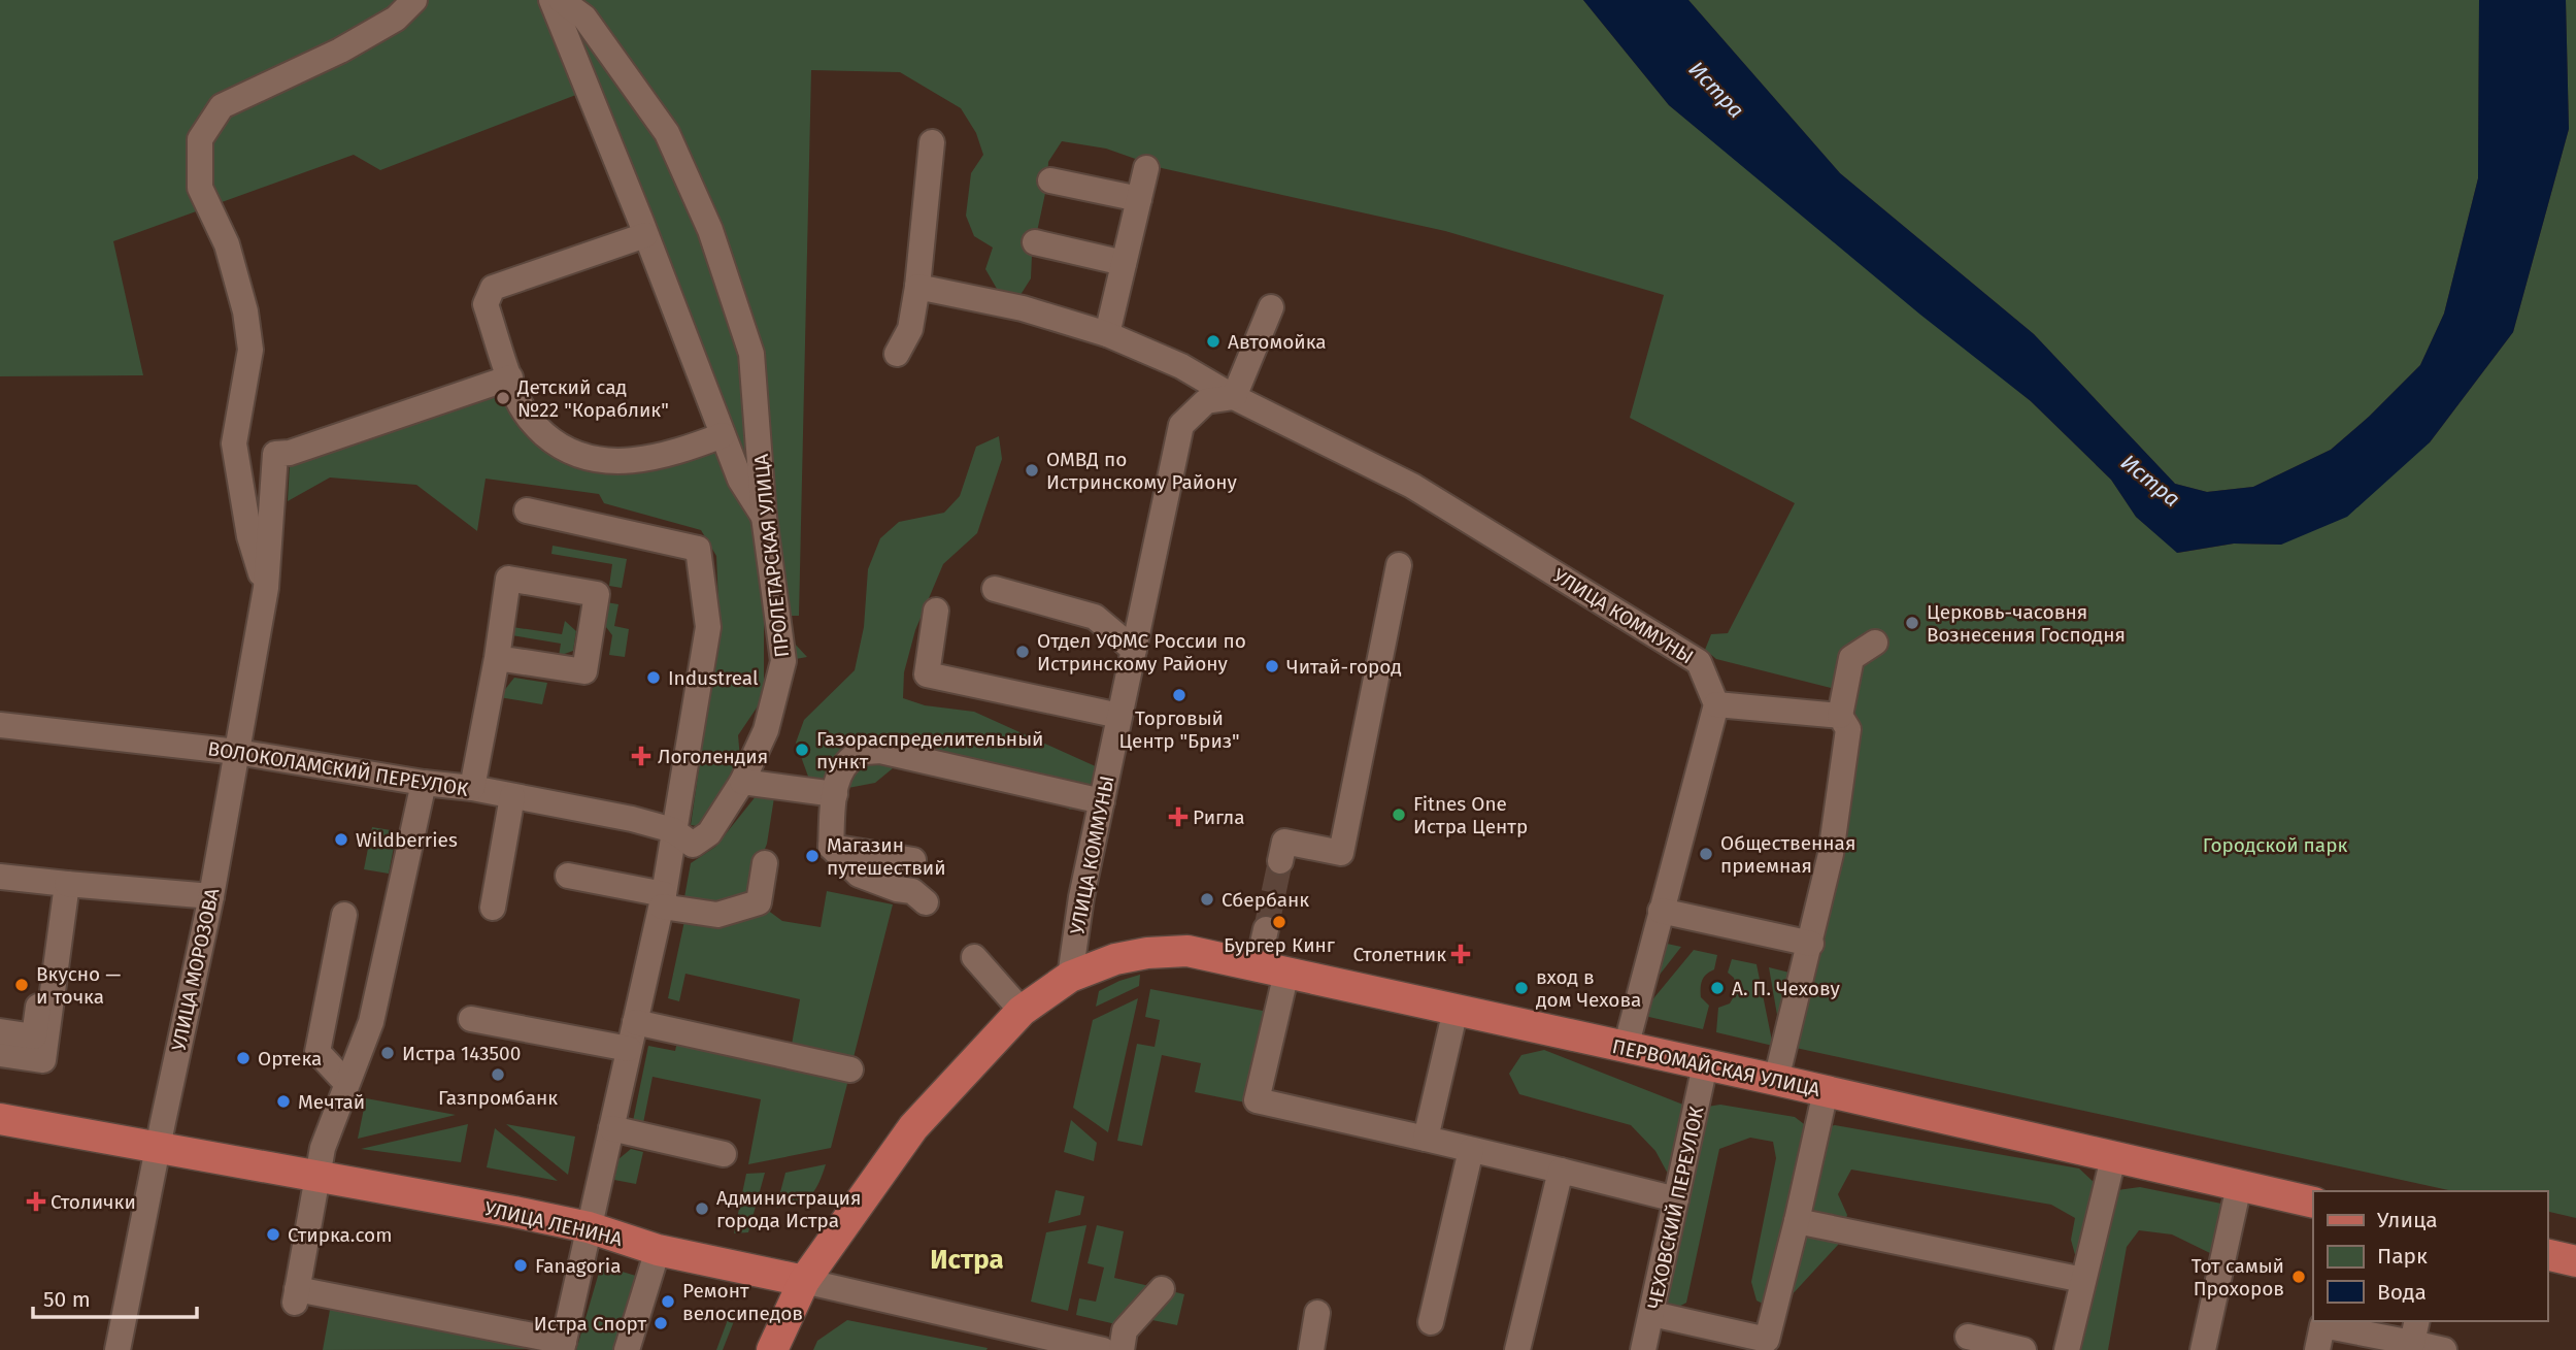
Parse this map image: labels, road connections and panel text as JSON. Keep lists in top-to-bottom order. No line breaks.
{"streets":{"main road":["ПЕРВОМАЙСКАЯ УЛИЦА","УЛИЦА ЛЕНИНА"],"street":["ПРОЛЕТАРСКАЯ УЛИЦА","УЛИЦА КОММУНЫ","ВОЛОКОЛАМСКИЙ ПЕРЕУЛОК","УЛИЦА МОРОЗОВА","ЧЕХОВСКИЙ ПЕРЕУЛОК"]},"crossings":[["ПРОЛЕТАРСКАЯ УЛИЦА","ВОЛОКОЛАМСКИЙ ПЕРЕУЛОК"],["УЛИЦА КОММУНЫ","ПЕРВОМАЙСКАЯ УЛИЦА"],["ВОЛОКОЛАМСКИЙ ПЕРЕУЛОК","УЛИЦА МОРОЗОВА"],["УЛИЦА МОРОЗОВА","УЛИЦА ЛЕНИНА"],["ПЕРВОМАЙСКАЯ УЛИЦА","ЧЕХОВСКИЙ ПЕРЕУЛОК"],["ПЕРВОМАЙСКАЯ УЛИЦА","УЛИЦА ЛЕНИНА"]],"districts":["Истра"],"water":["Истра"],"parks":["Городской парк"],"places":{"other":["Автомойка","Детский сад №22 \"Кораблик\"","ОМВД по Истринскому Району","Церковь-часовня Вознесения Господня","Отдел УФМС России по Истринскому Району","Читай-город","Industreal","Торговый Центр \"Бриз\"","Газораспределительный пункт","Fitnes One Истра Центр","Wildberries","Общественная приемная","Магазин путешествий","Сбербанк","Бургер Кинг","Вкусно — и точка","вход в дом Чехова","А. П. Чехову","Истра 143500","Ортека","Газпромбанк","Мечтай","Администрация города Истра","Стирка.com","Fanagoria","Тот самый Прохоров","Ремонт велосипедов","Истра Спорт"],"health":["Логолендия","Ригла","Столетник","Столички"]},"legend":["Улица","Парк","Вода"],"scale_bar":"50 m"}
